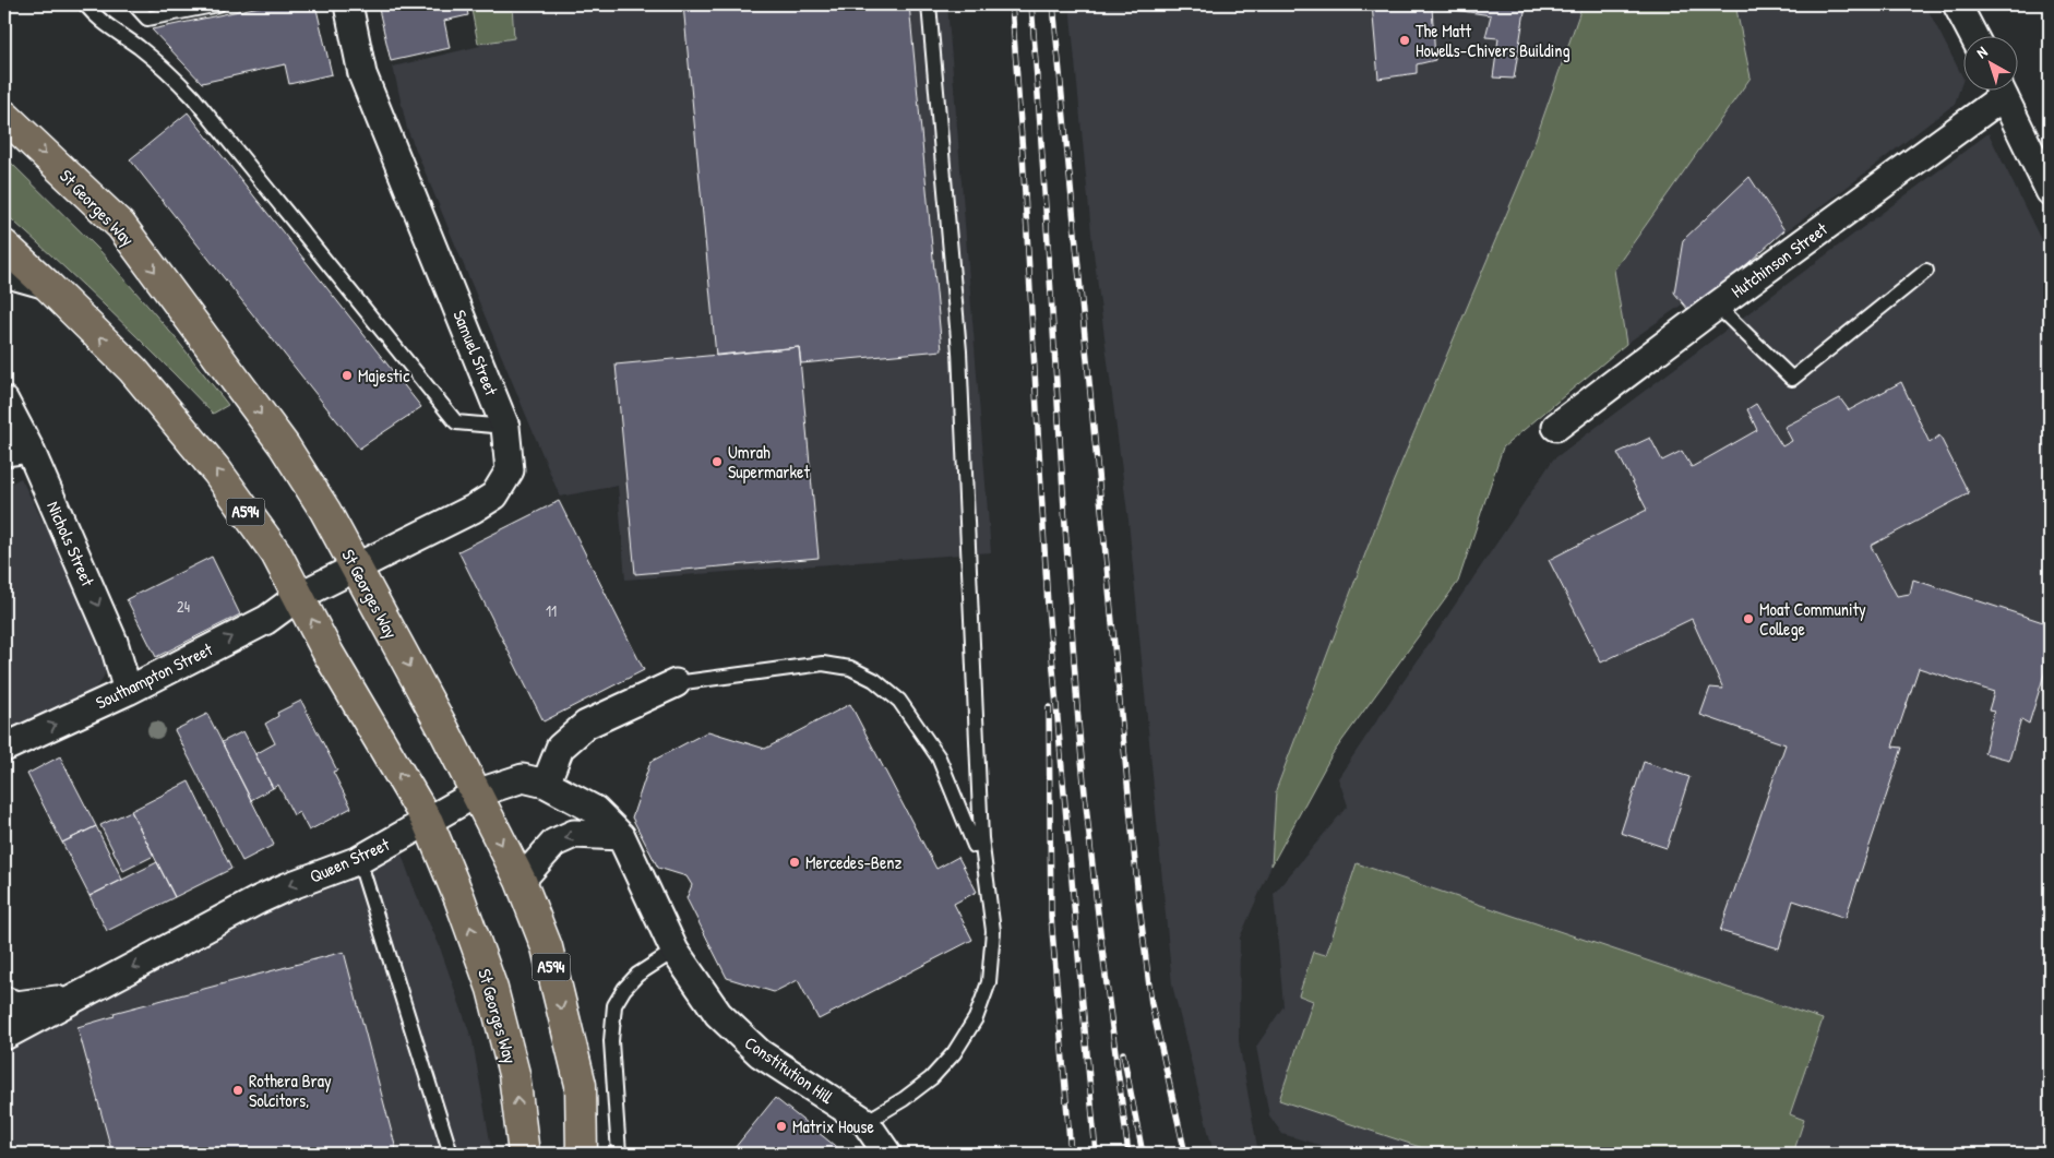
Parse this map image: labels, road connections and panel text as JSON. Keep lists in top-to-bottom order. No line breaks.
{"streets":{"main road":["St Georges Way","A594"],"street":["Hutchinson Street","Samuel Street","Nichols Street","Southampton Street","Queen Street","Constitution Hill"]},"crossings":[["St Georges Way","Samuel Street"],["St Georges Way","Southampton Street"],["St Georges Way","Queen Street"],["Samuel Street","Southampton Street"],["Nichols Street","Southampton Street"],["Queen Street","Constitution Hill"]],"one_way":["Nichols Street","Southampton Street","Queen Street"],"places":["The Matt Howells-Chivers Building","Majestic","Umrah Supermarket","Moat Community College","Mercedes-Benz","Rothera Bray Solcitors,","Matrix House"],"house_numbers":["24","11"],"north":"top left"}
